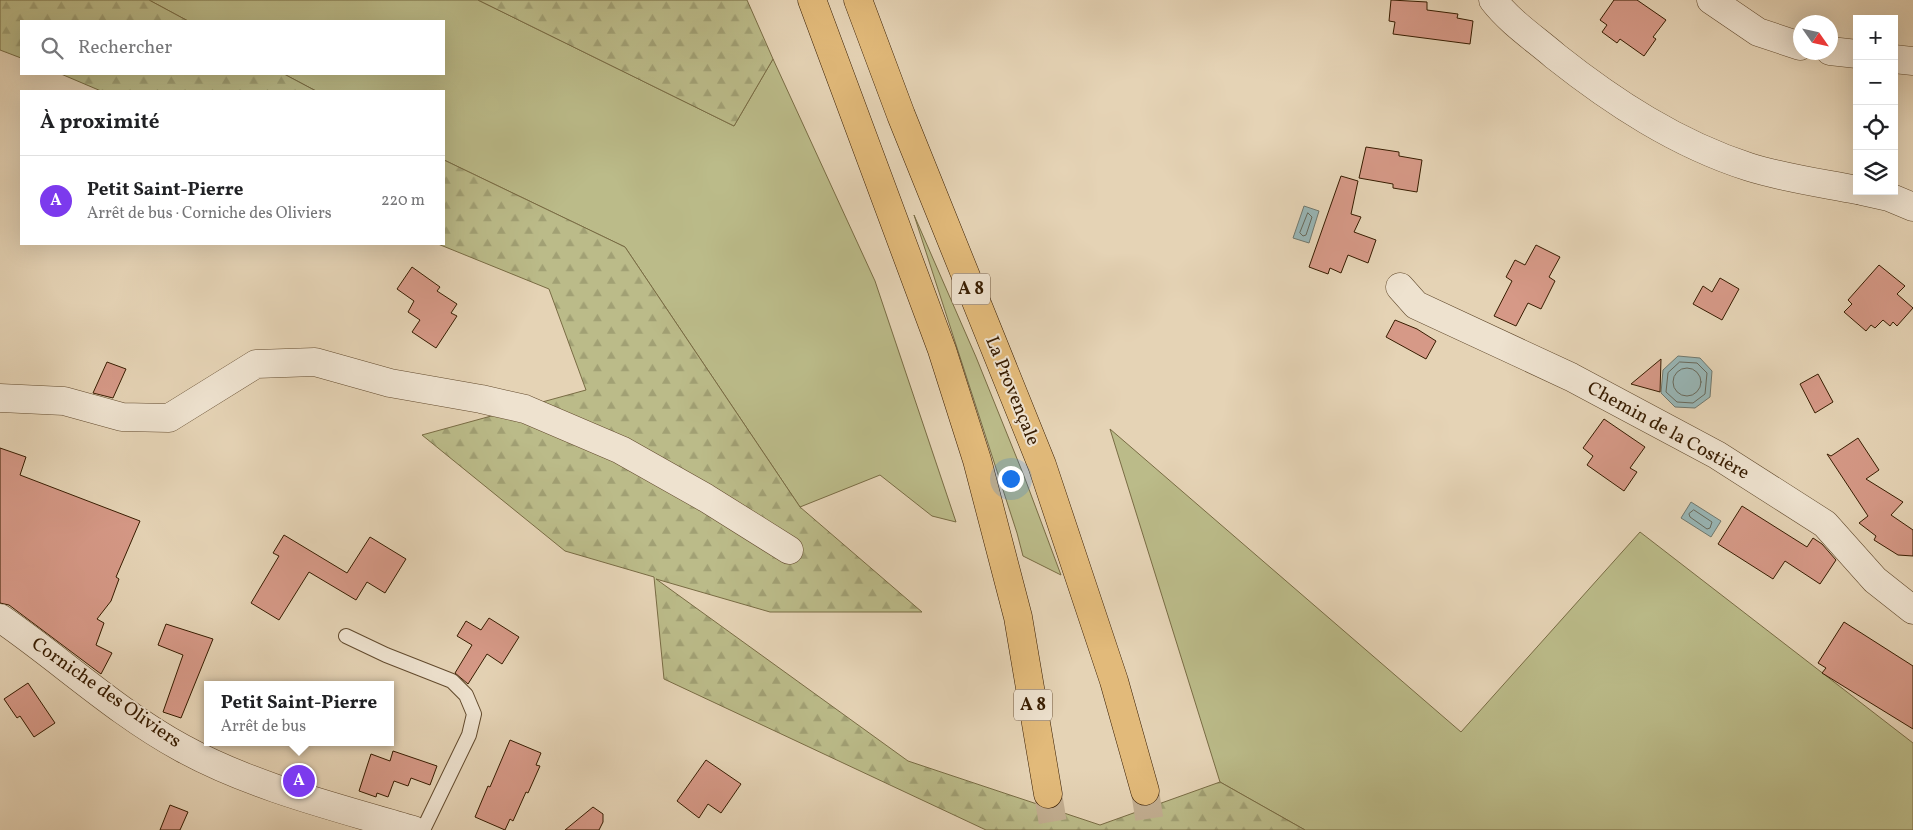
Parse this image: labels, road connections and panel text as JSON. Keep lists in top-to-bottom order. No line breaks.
{"streets":{"highway":["A 8","La Provençale"],"street":["Chemin de la Costière","Corniche des Oliviers"]},"north":"bottom right","page":{"map_buttons":["+","−"],"search":"Rechercher","heading":"À proximité","list":[{"mark":"A","name":"Petit Saint-Pierre","note":"Arrêt de bus · Corniche des Oliviers","value":"220 m"}],"popup":["Petit Saint-Pierre","Arrêt de bus"],"pins":"A"}}
